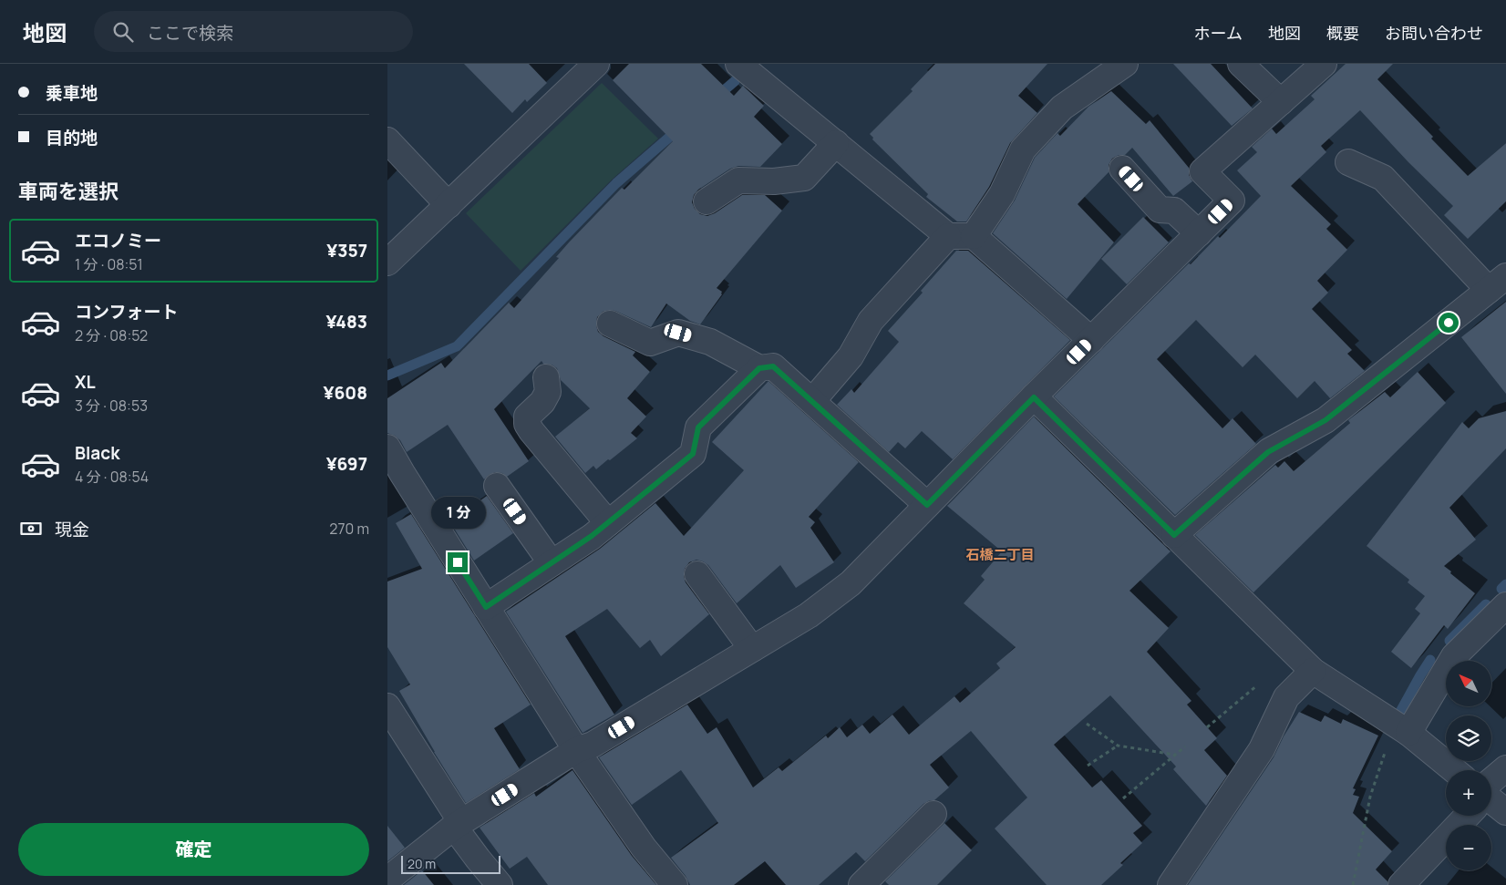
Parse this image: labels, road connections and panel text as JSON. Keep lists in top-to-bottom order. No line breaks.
{"districts":["石橋二丁目"],"scale_bar":"20 m","north":"top left","page":{"header":"地図","search":"ここで検索","nav":["ホーム","地図","概要","お問い合わせ"],"banner":["乗車地","目的地"],"heading":"車両を選択","list":[{"name":"エコノミー","note":"1 分 · 08:51","value":"¥357"},{"name":"コンフォート","note":"2 分 · 08:52","value":"¥483"},{"name":"XL","note":"3 分 · 08:53","value":"¥608"},{"name":"Black","note":"4 分 · 08:54","value":"¥697"}],"bubble":"1 分","pay":["現金","270 m"],"map_buttons":["+","−"],"buttons":"確定","scale":"20 m"}}
